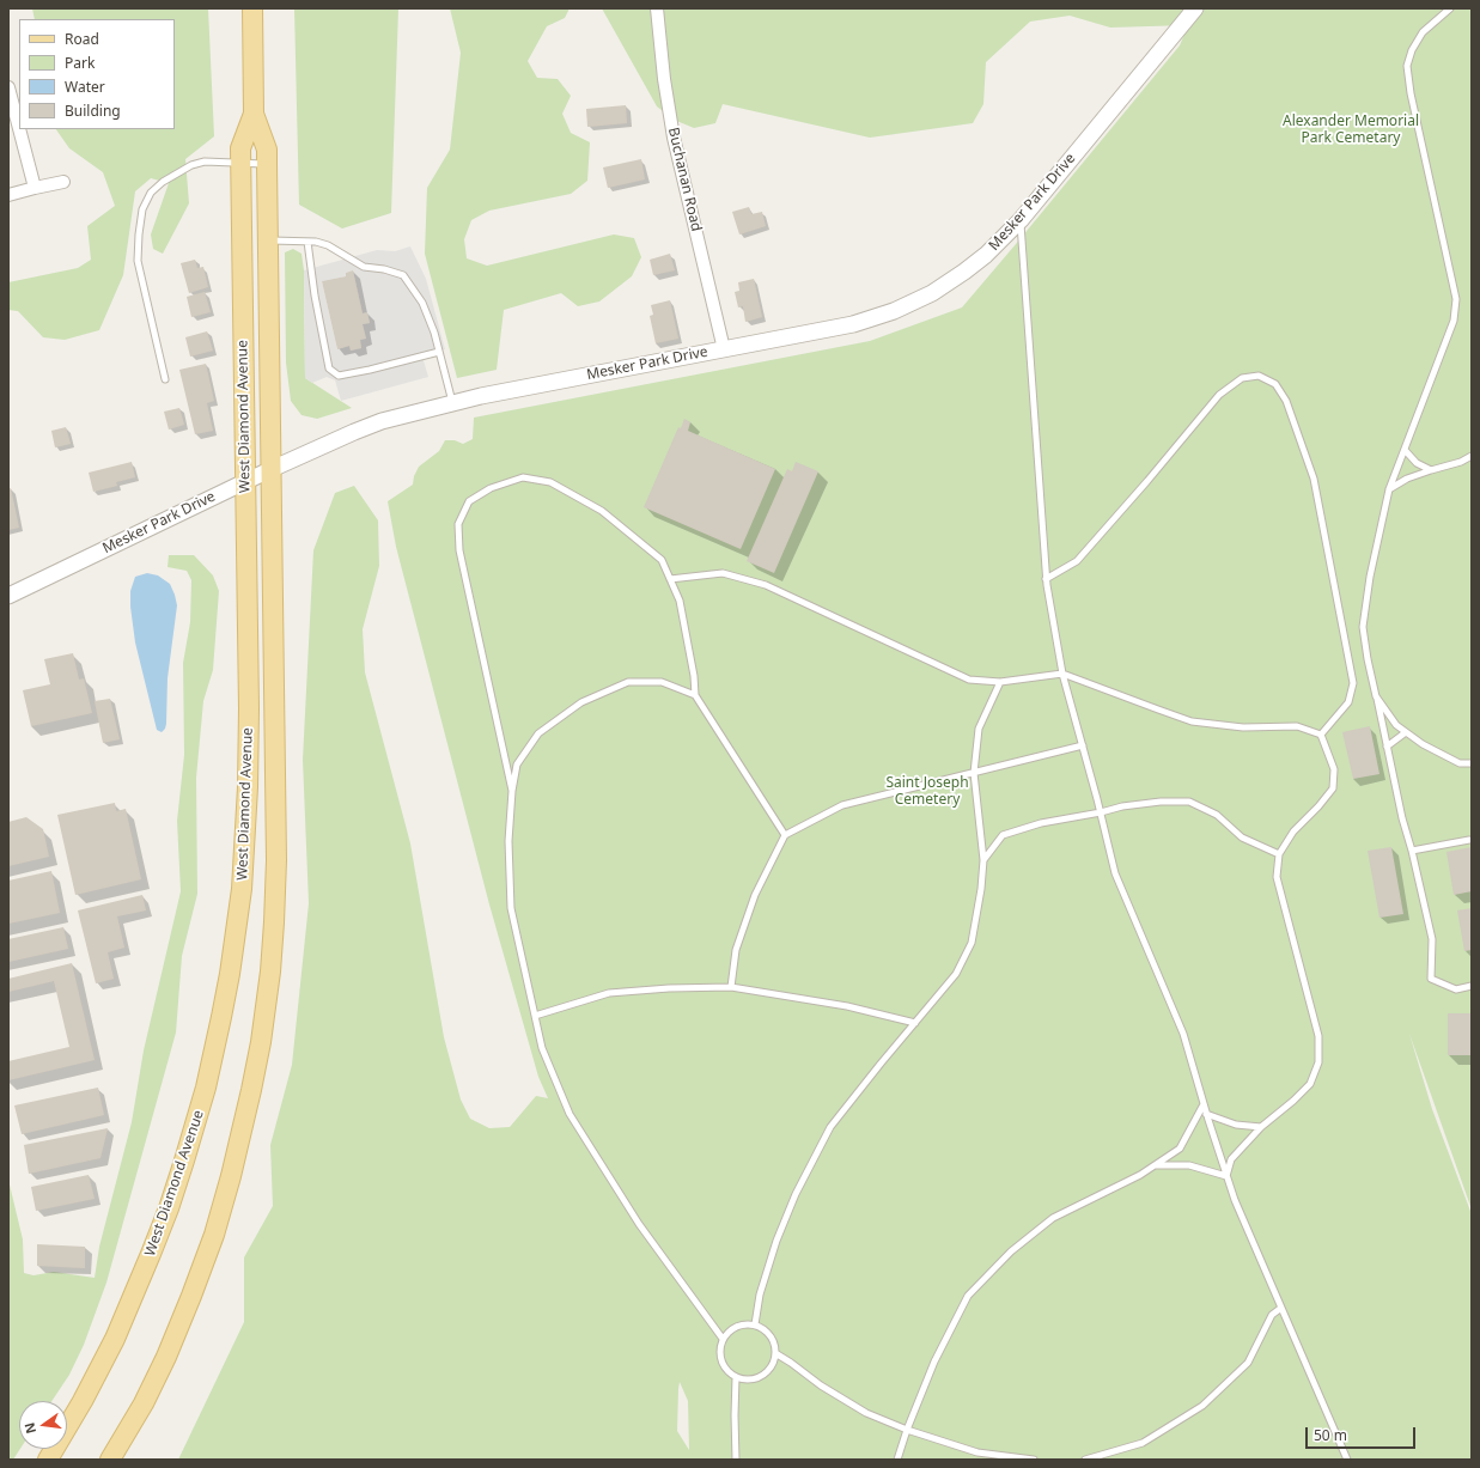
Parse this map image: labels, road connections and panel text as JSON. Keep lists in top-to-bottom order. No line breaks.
{"streets":{"main road":["West Diamond Avenue"],"street":["Buchanan Road","Mesker Park Drive"]},"crossings":[["Buchanan Road","Mesker Park Drive"],["Mesker Park Drive","West Diamond Avenue"]],"parks":["Alexander Memorial Park Cemetary","Saint Joseph Cemetery"],"legend":["Road","Park","Water","Building"],"scale_bar":"50 m","north":"left"}
